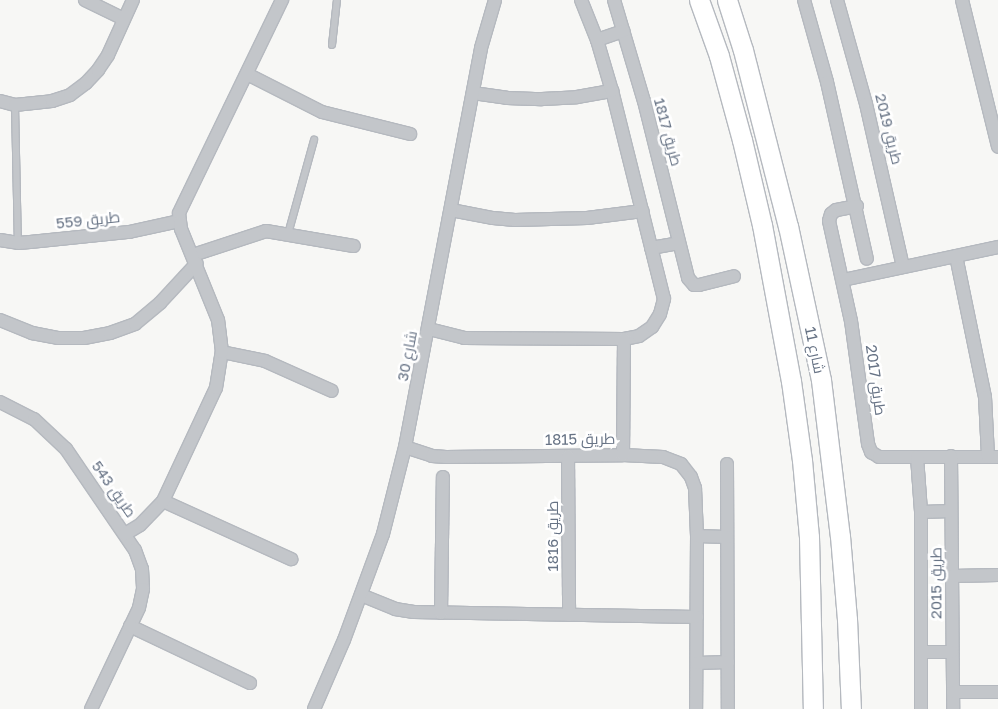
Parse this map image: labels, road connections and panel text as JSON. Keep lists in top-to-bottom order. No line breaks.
{"streets":{"street":["طريق 2019","طريق 1817","طريق 559","شارع 11","شارع 30","طريق 2017","طريق 1815","طريق 543","طريق 1816","طريق 2015"]},"crossings":[["شارع 30","طريق 1815"],["طريق 2017","طريق 2015"],["طريق 1815","طريق 1816"]]}
